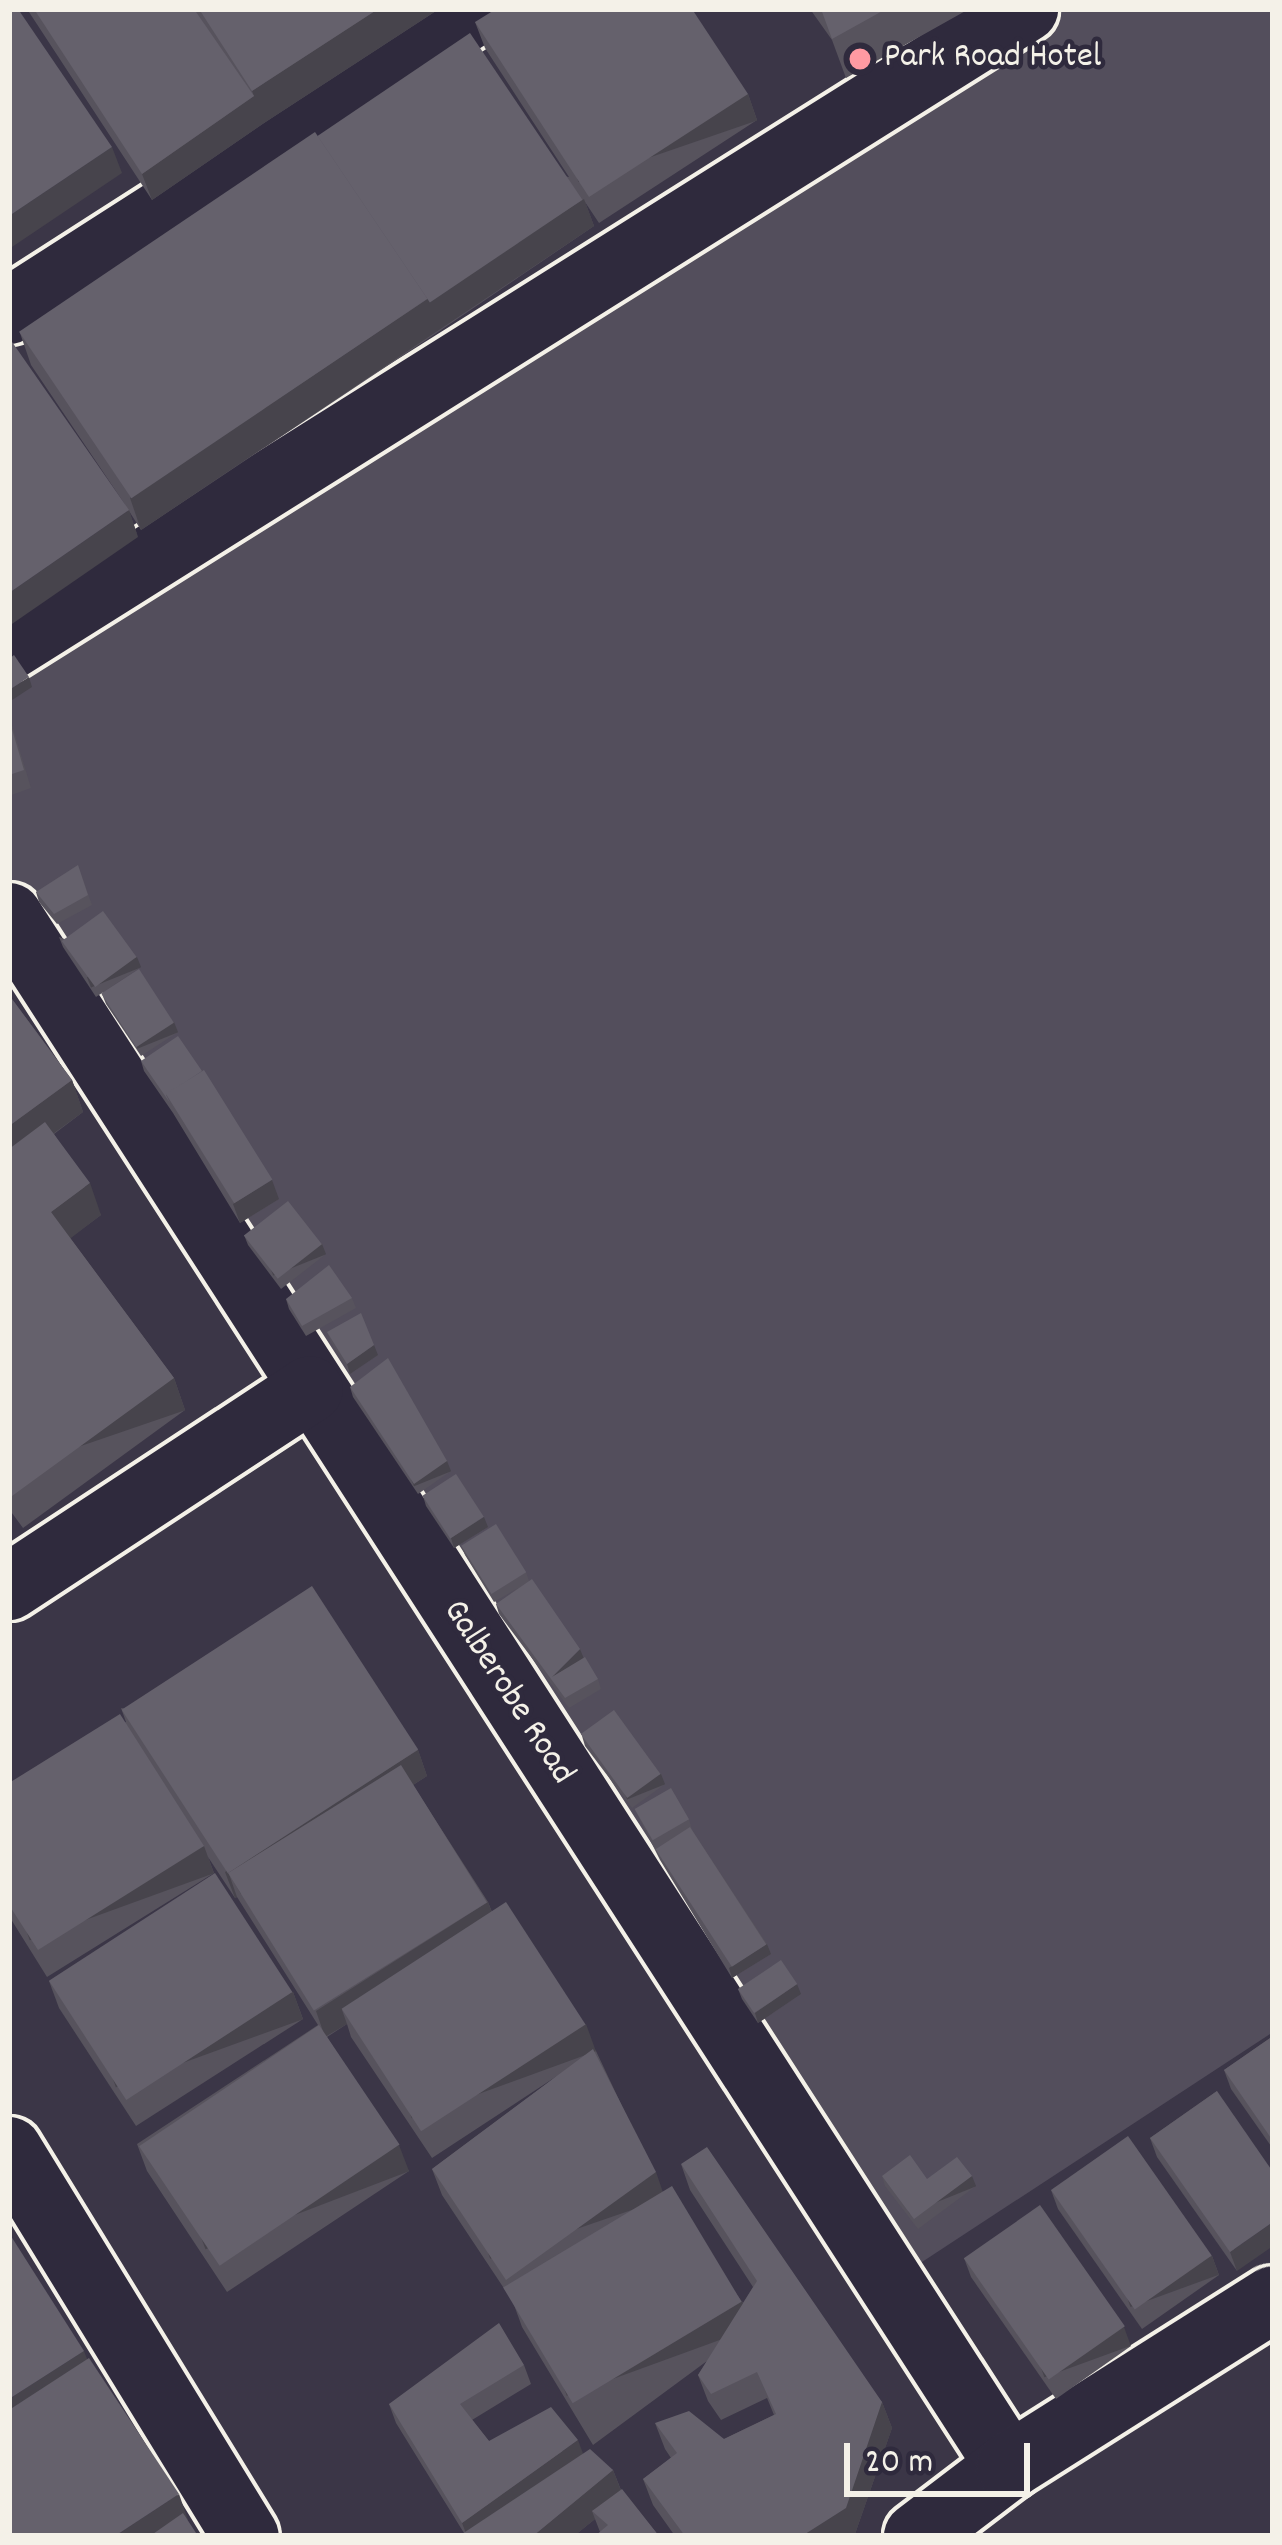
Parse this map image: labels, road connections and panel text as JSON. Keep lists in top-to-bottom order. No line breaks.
{"streets":{"street":["Galberobe Road"]},"places":["Park Road Hotel"],"scale_bar":"20 m"}
